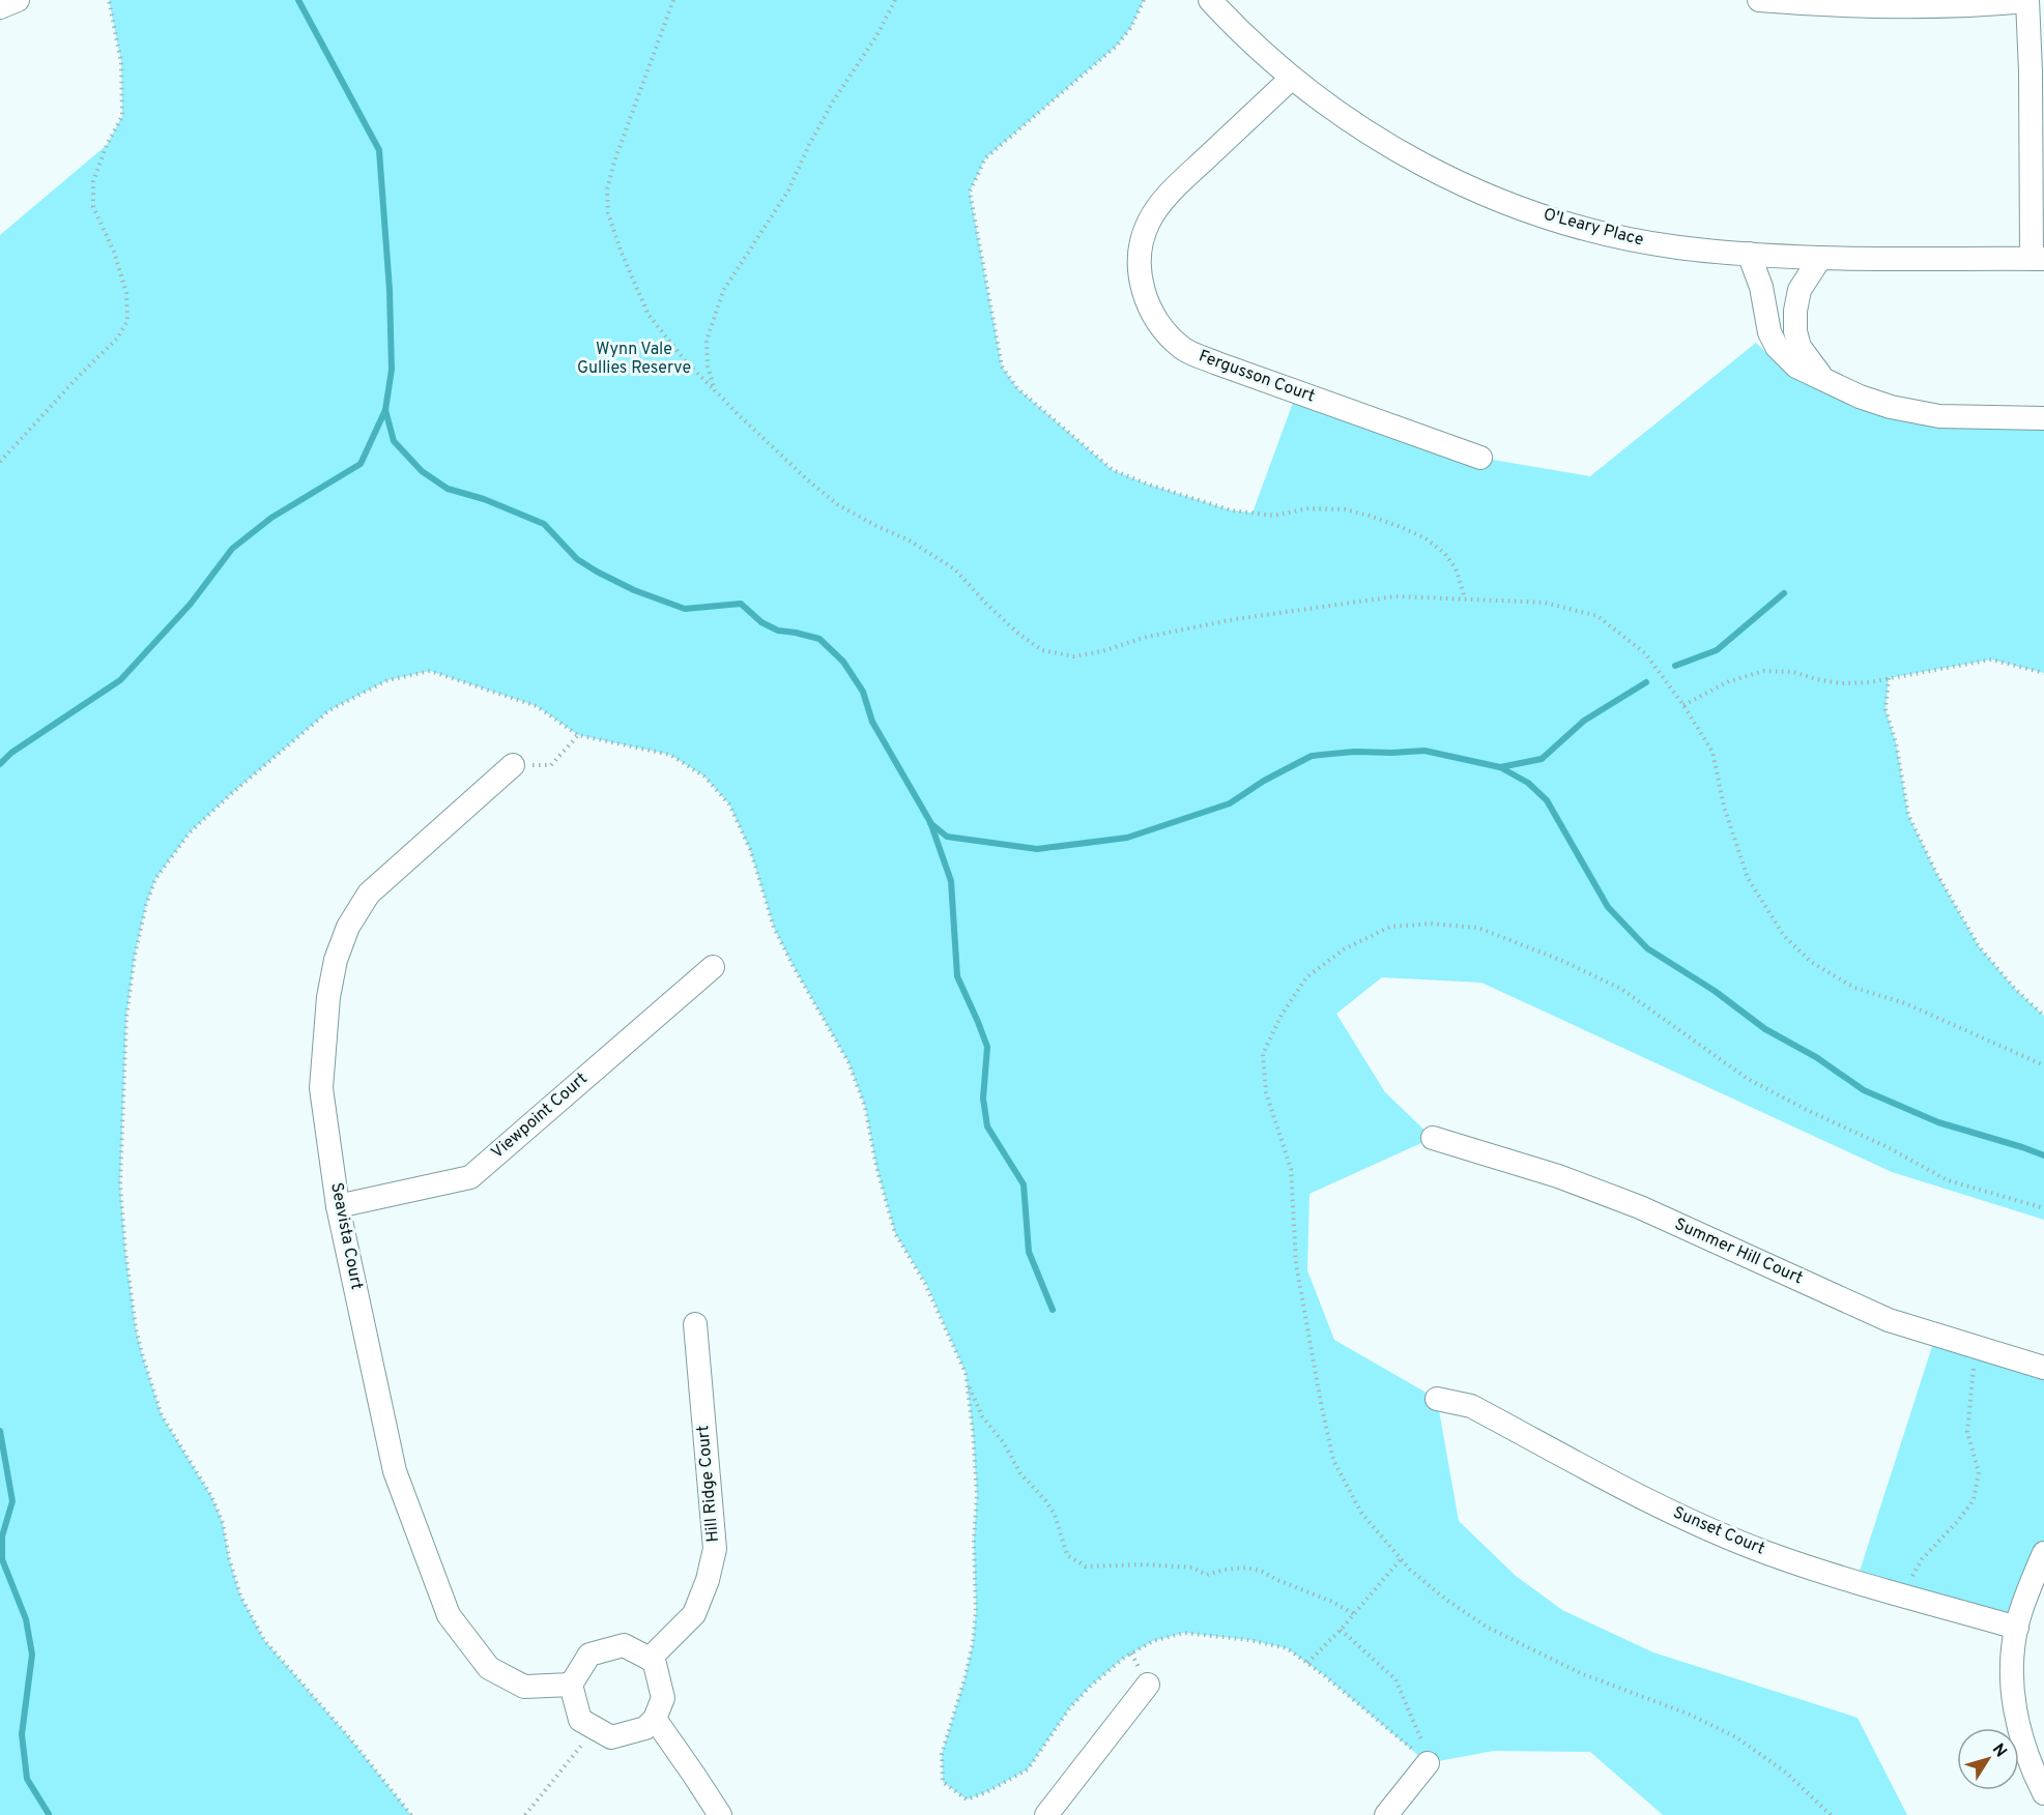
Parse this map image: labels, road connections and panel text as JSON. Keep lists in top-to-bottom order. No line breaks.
{"streets":{"street":["O'Leary Place","Fergusson Court","Viewpoint Court","Seavista Court","Summer Hill Court","Hill Ridge Court","Sunset Court"]},"crossings":[["O'Leary Place","Fergusson Court"],["Viewpoint Court","Seavista Court"],["Seavista Court","Hill Ridge Court"]],"parks":["Wynn Vale Gullies Reserve"],"north":"top right"}
